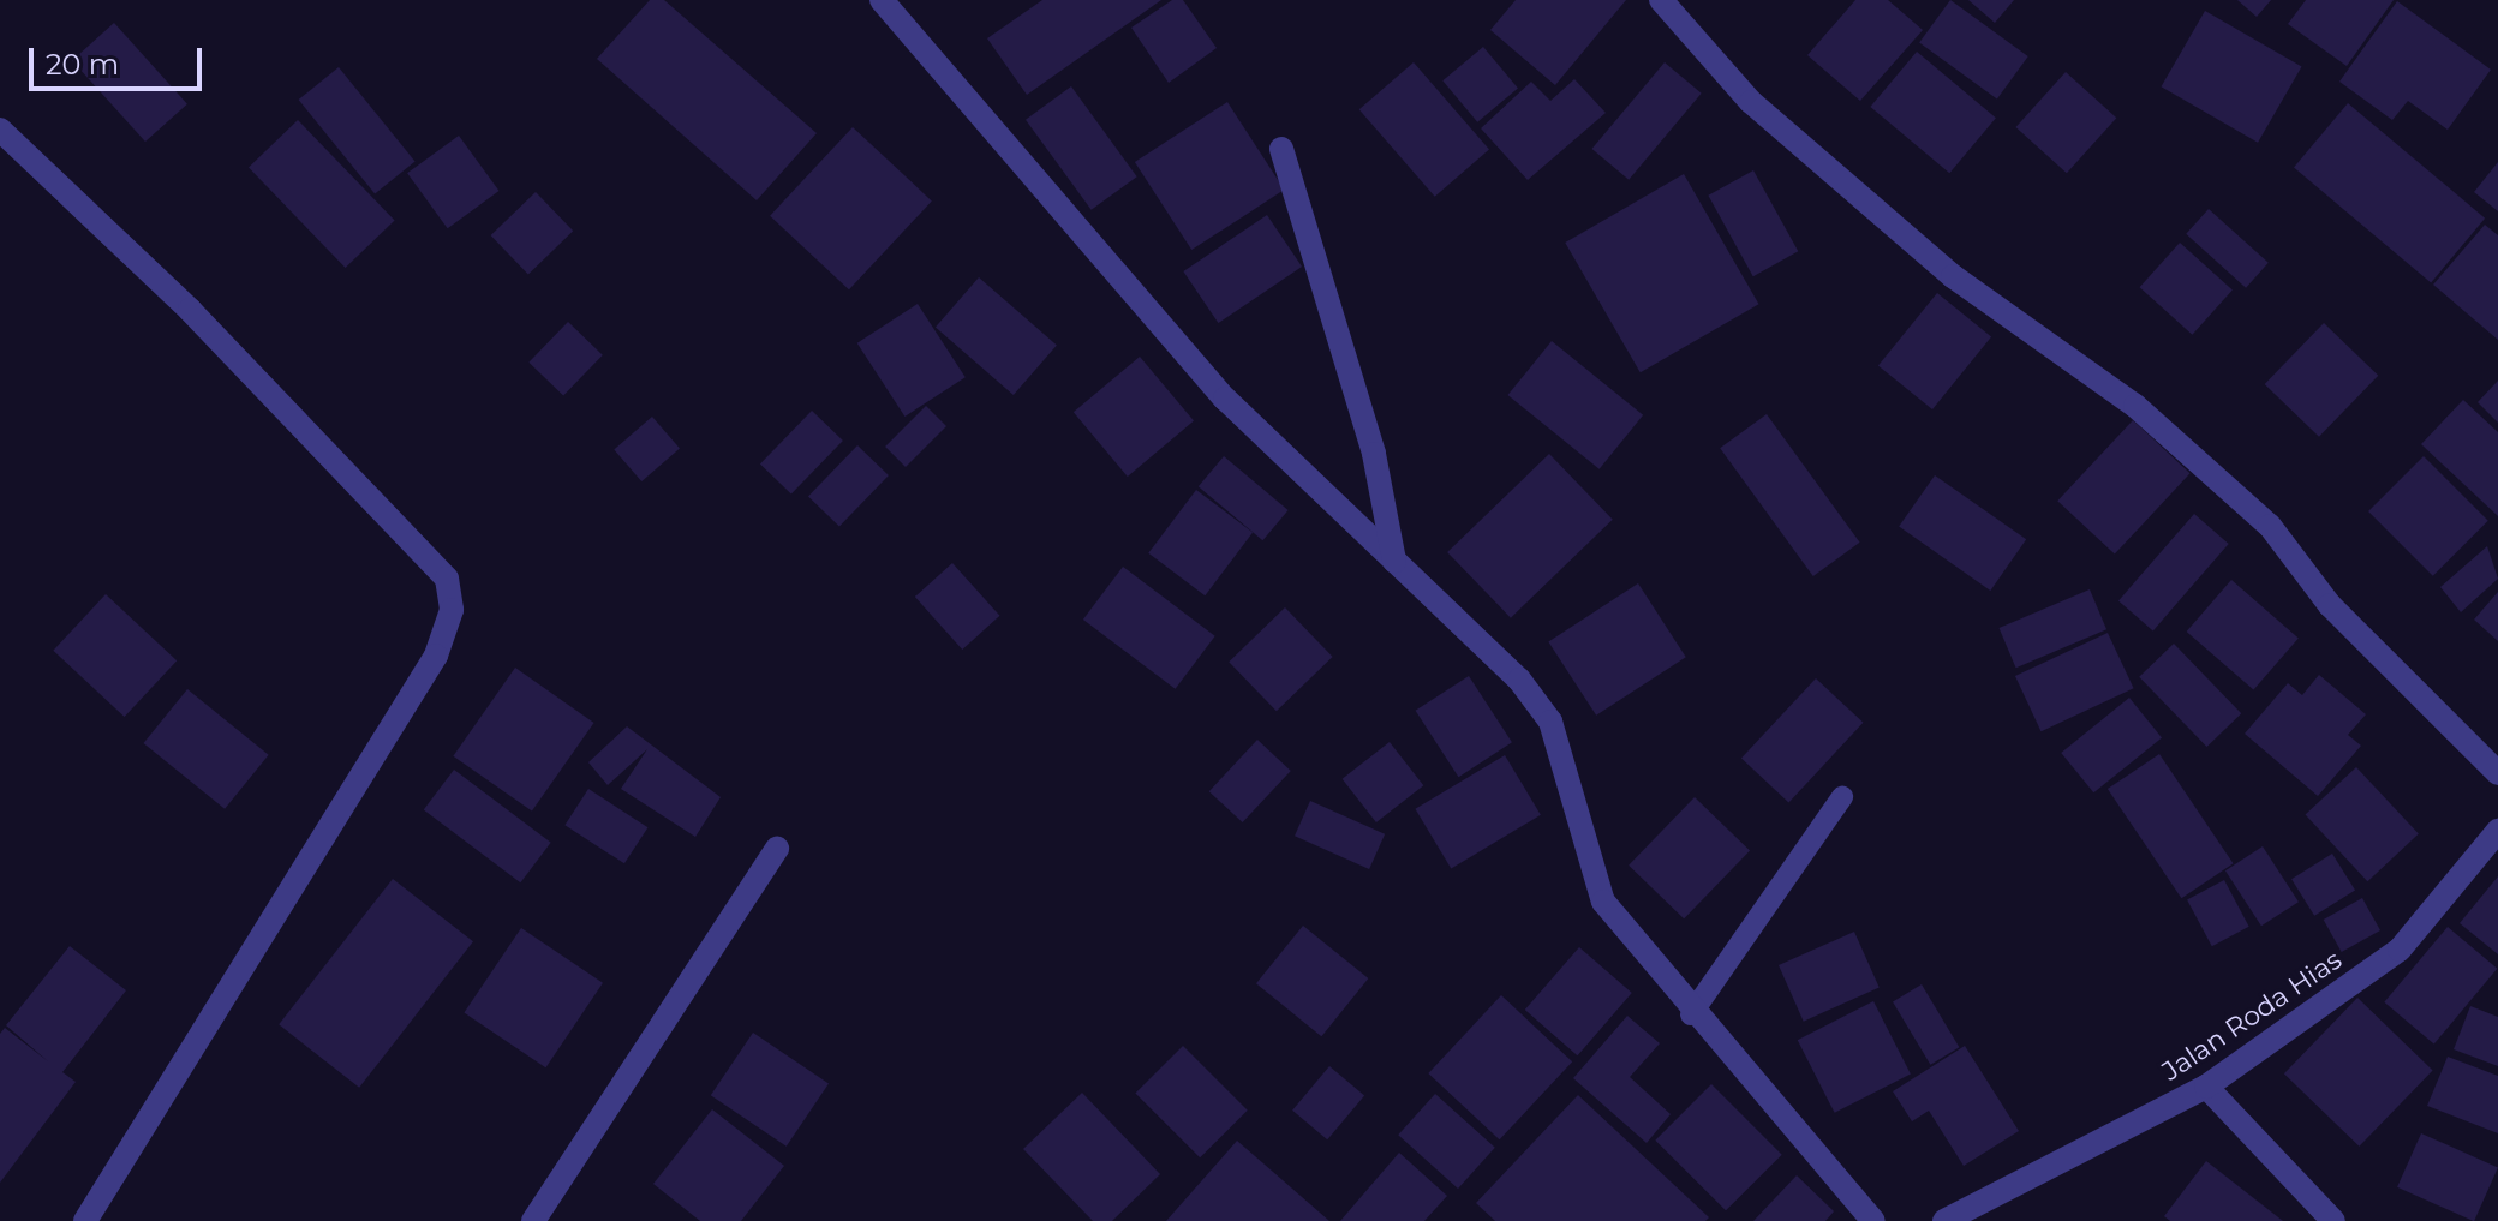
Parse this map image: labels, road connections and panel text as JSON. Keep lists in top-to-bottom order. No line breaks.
{"streets":{"street":["Jalan Roda Hias"]},"scale_bar":"20 m"}
